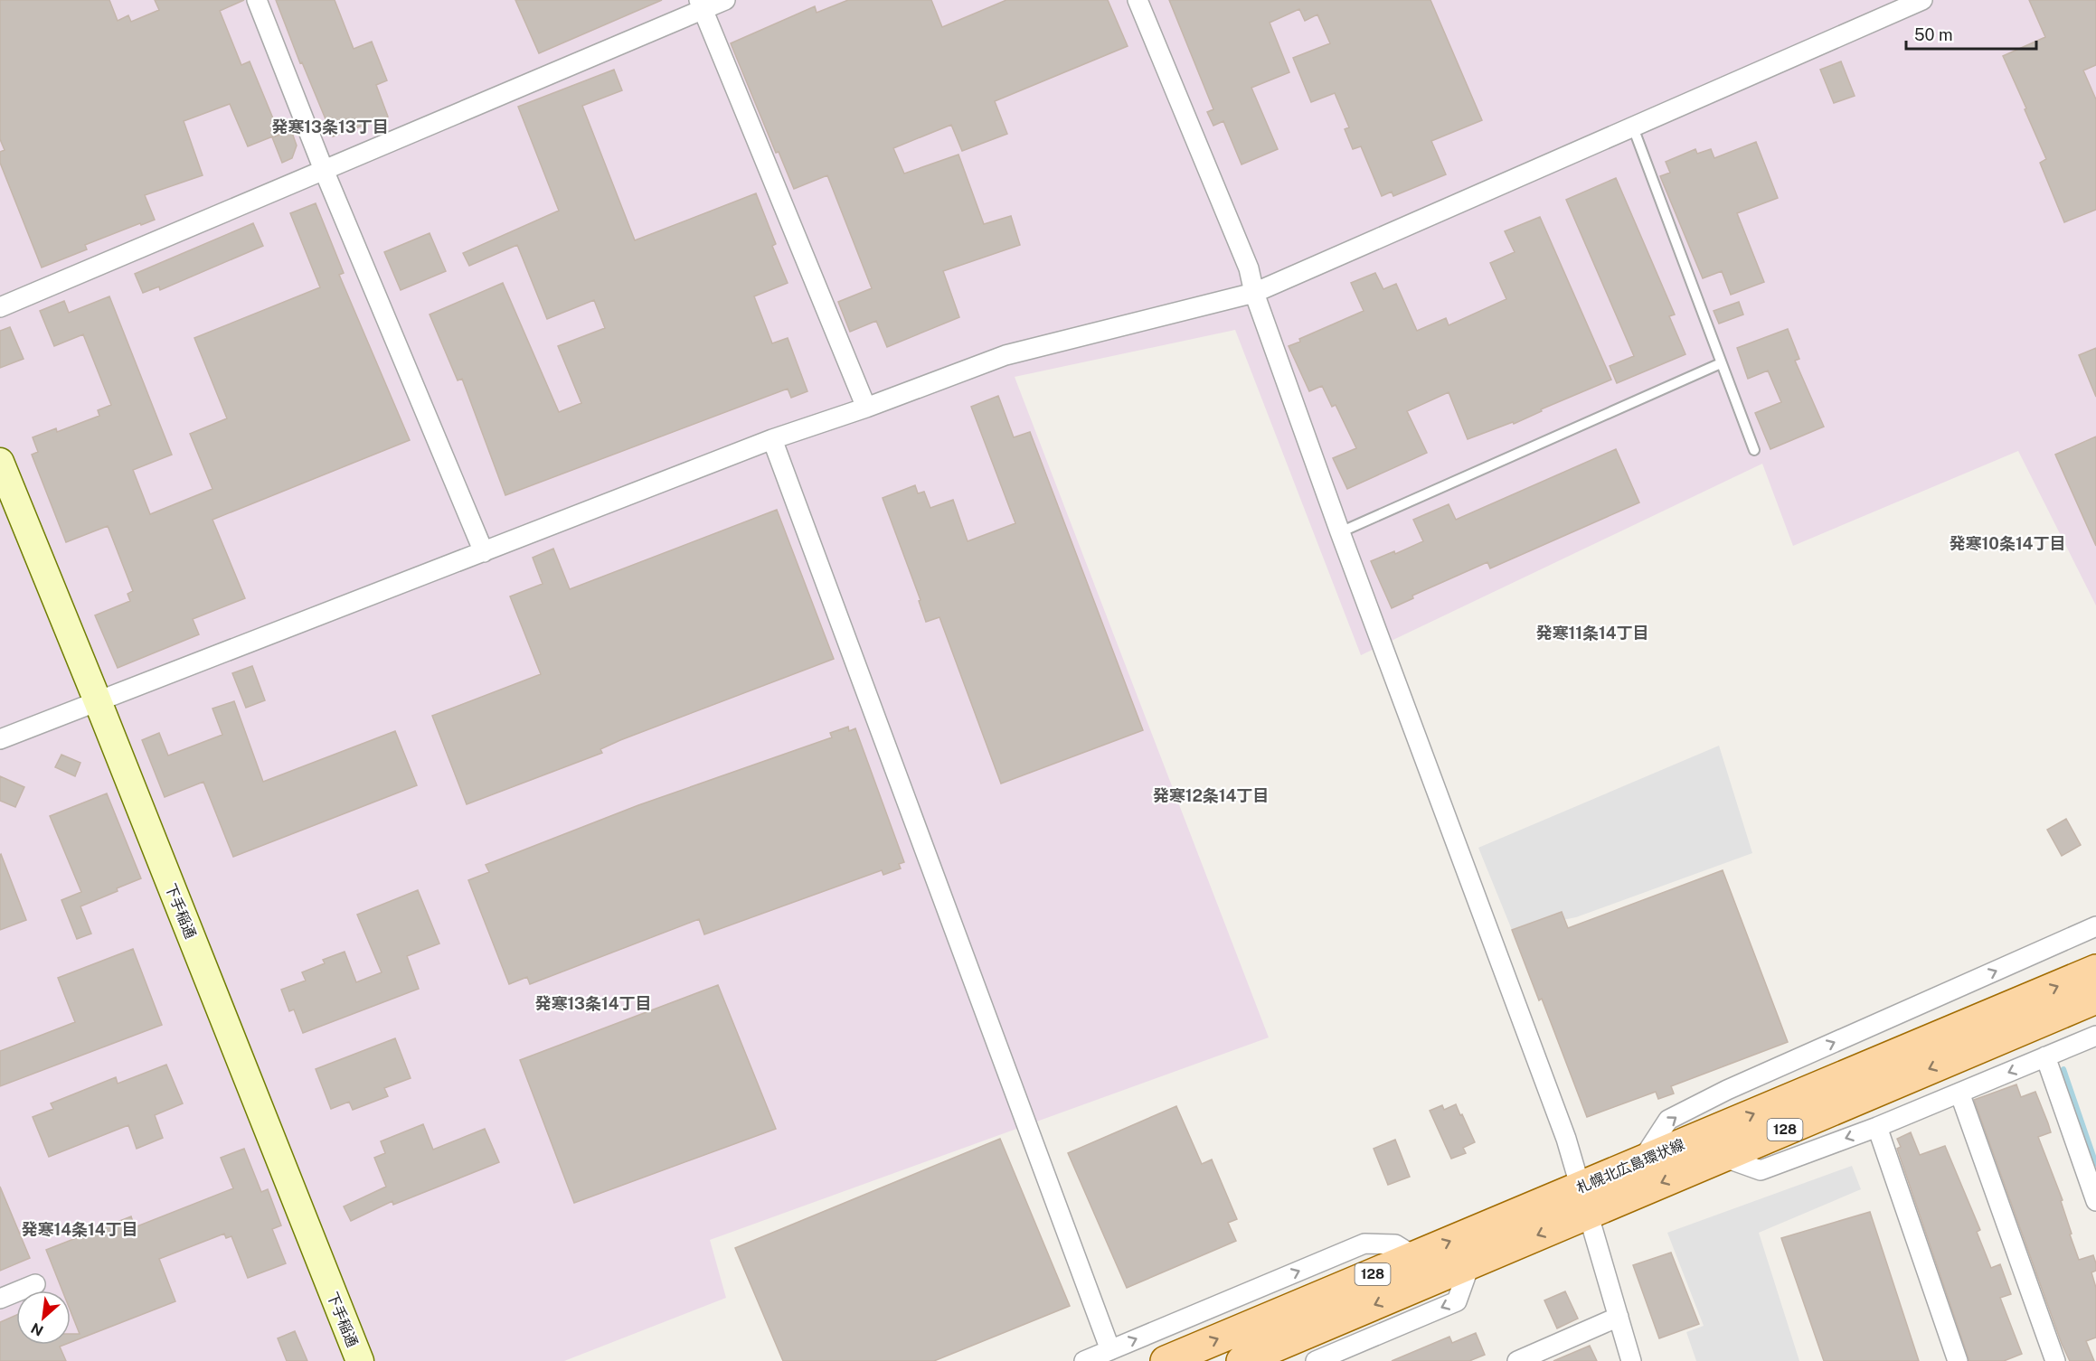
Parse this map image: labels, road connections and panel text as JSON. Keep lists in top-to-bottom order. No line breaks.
{"streets":{"main road":["下手稲通","128","札幌北広島環状線"]},"districts":["発寒13条13丁目","発寒10条14丁目","発寒11条14丁目","発寒12条14丁目","発寒13条14丁目","発寒14条14丁目"],"scale_bar":"50 m","north":"bottom left"}
